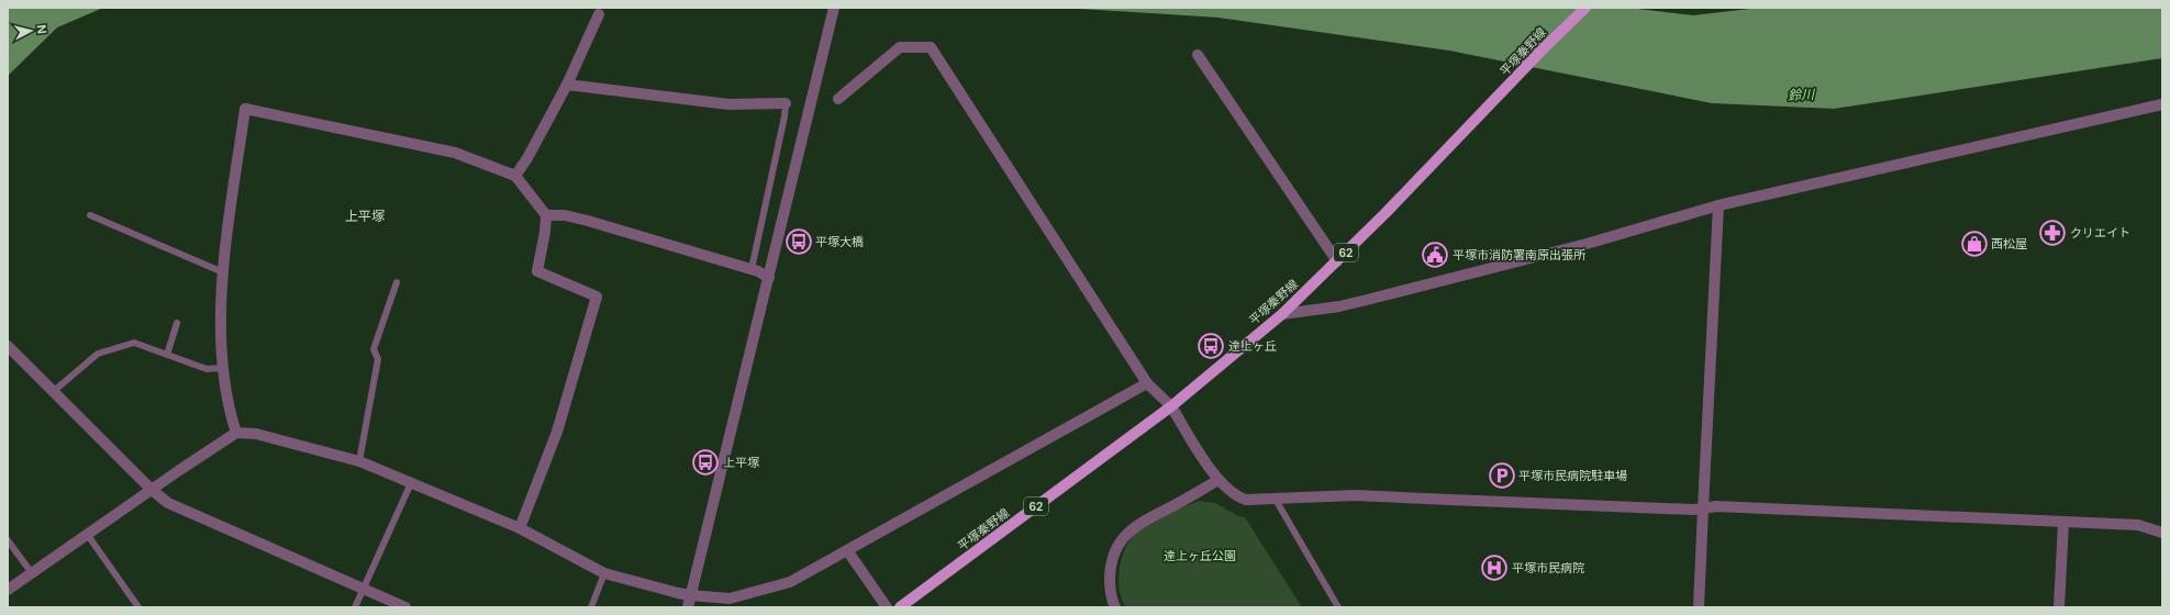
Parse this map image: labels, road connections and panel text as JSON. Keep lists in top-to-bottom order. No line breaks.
{"streets":{"main road":["平塚秦野線","62"]},"districts":["上平塚"],"water":["鈴川"],"parks":["達上ヶ丘公園"],"places":{"pharmacy":["クリエイト"],"bus stop":["平塚大橋","達上ヶ丘","上平塚"],"shop":["西松屋"],"public building":["平塚市消防署南原出張所"],"parking":["平塚市民病院駐車場"],"hospital":["平塚市民病院"]},"north":"right"}
